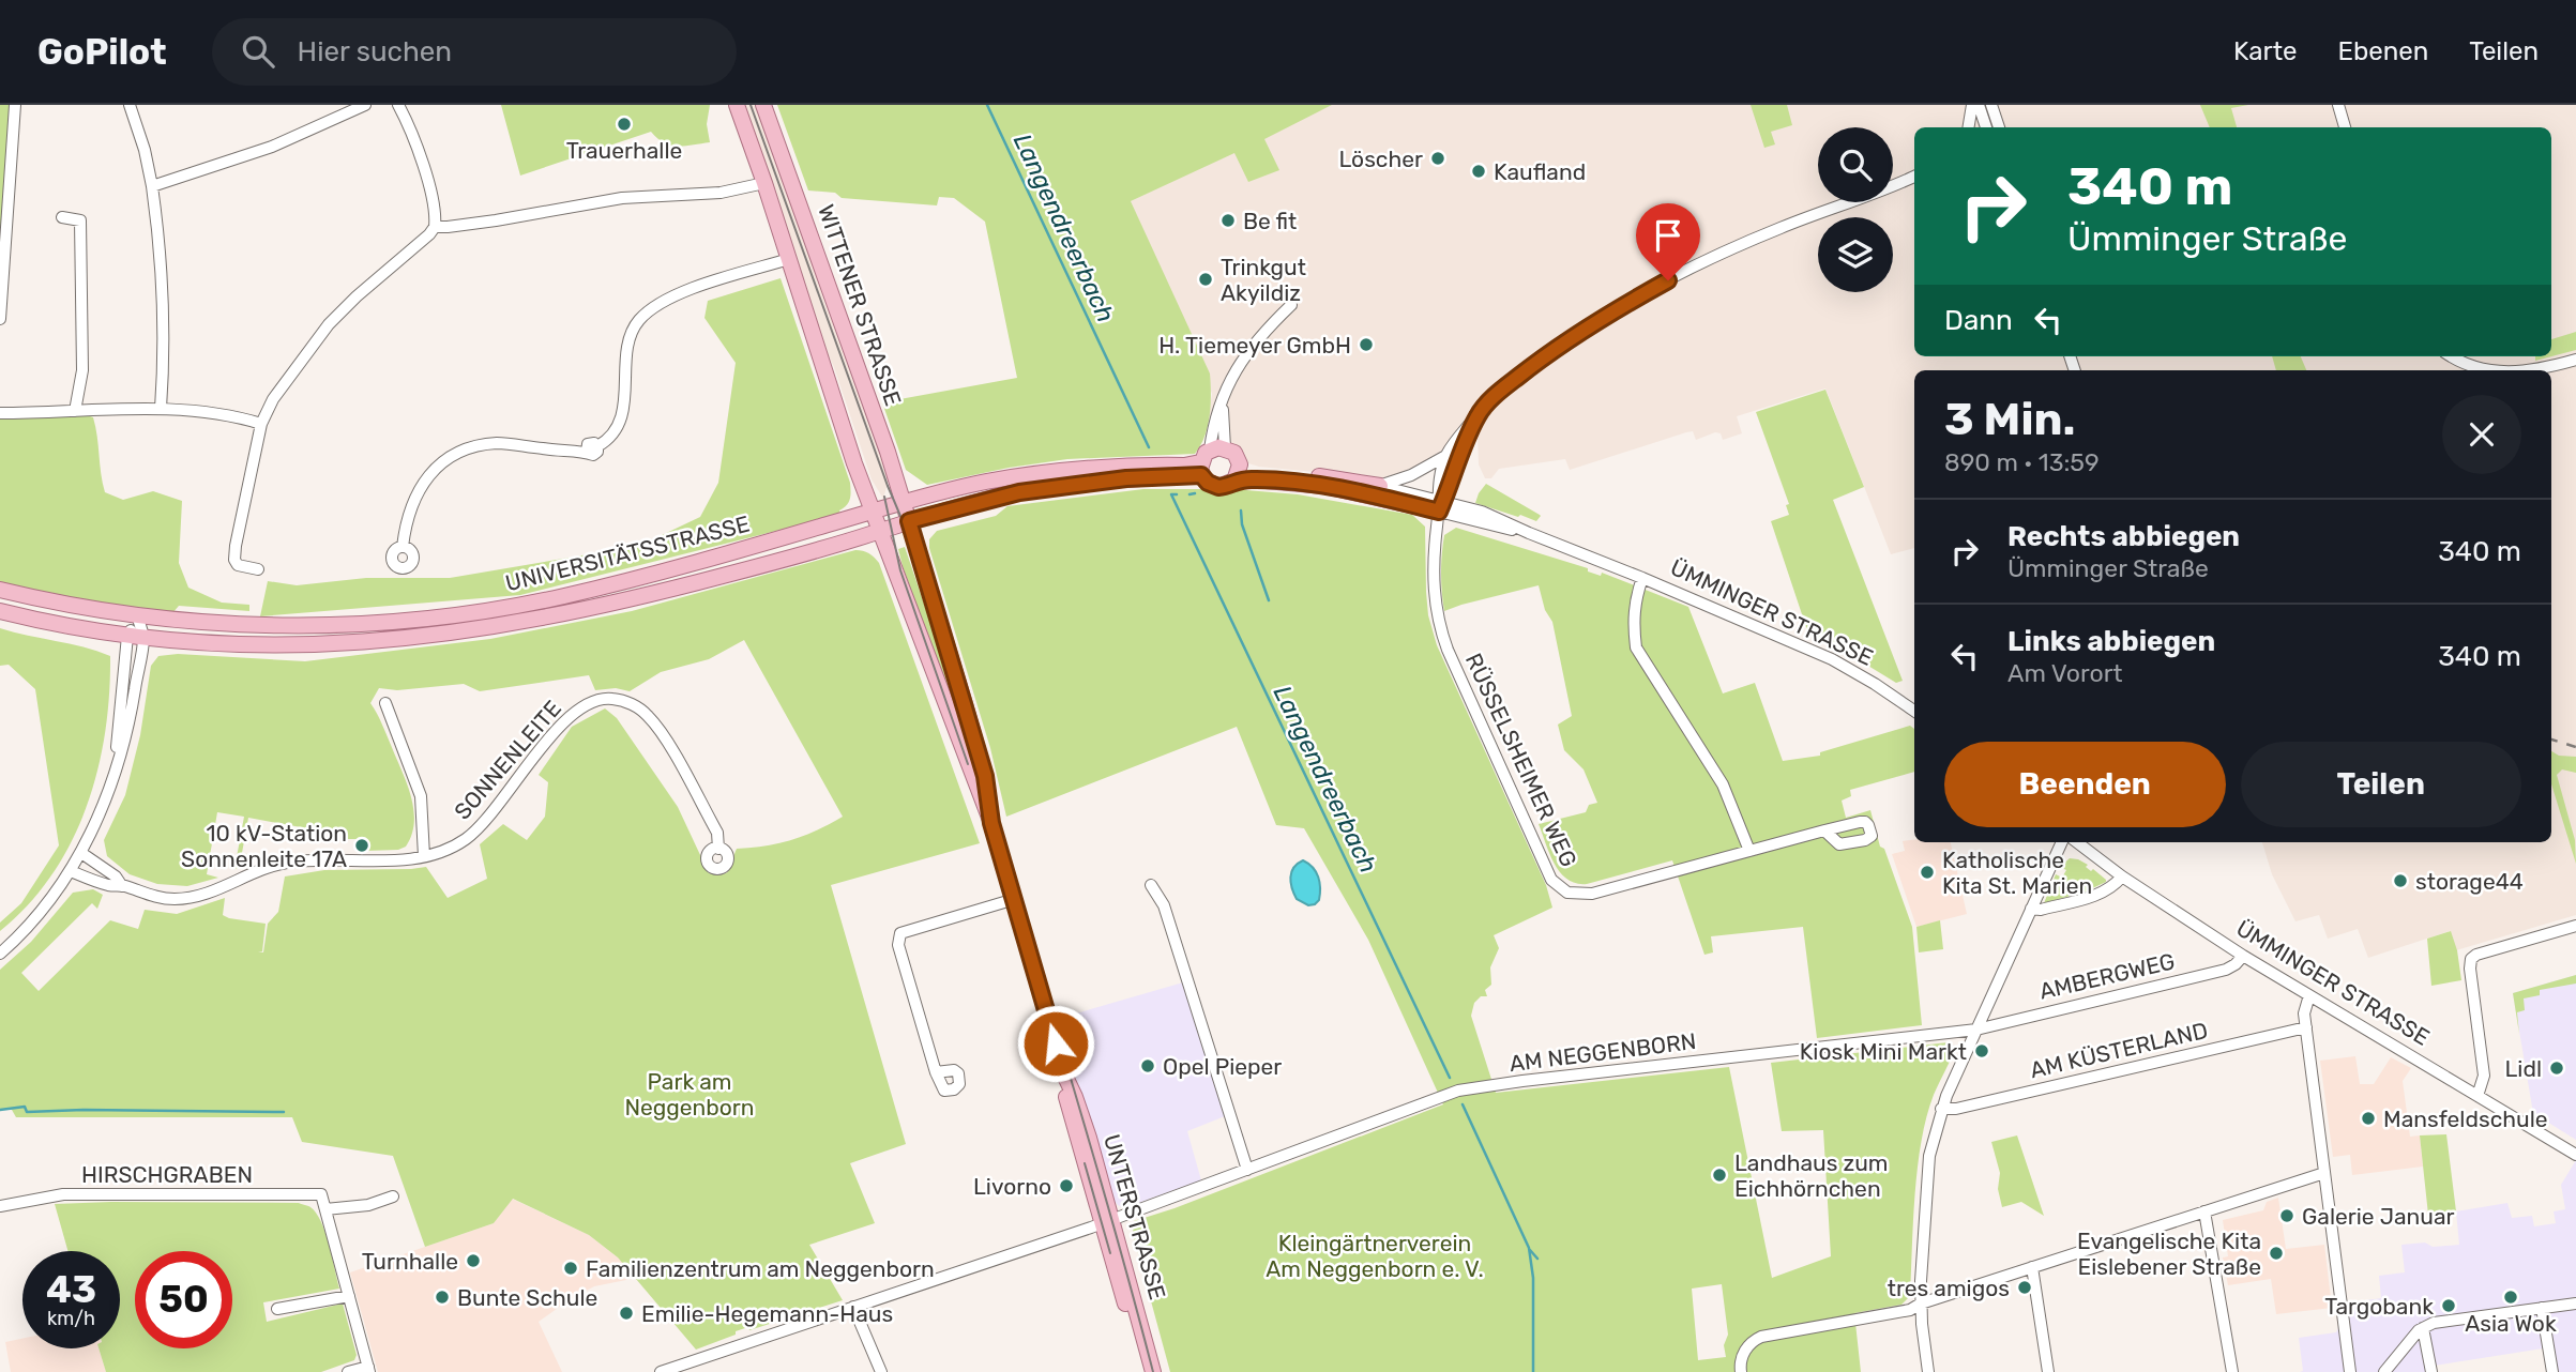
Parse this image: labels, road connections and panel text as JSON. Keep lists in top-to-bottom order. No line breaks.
{"streets":{"main road":["WITTENER STRASSE","UNIVERSITÄTSSTRASSE","ÜMMINGER STRASSE","UNTERSTRASSE"],"street":["SONNENLEITE","RÜSSELSHEIMER WEG","AMBERGWEG","AM KÜSTERLAND","AM NEGGENBORN","HIRSCHGRABEN"]},"crossings":[["WITTENER STRASSE","UNIVERSITÄTSSTRASSE"],["WITTENER STRASSE","ÜMMINGER STRASSE"],["WITTENER STRASSE","UNTERSTRASSE"],["UNIVERSITÄTSSTRASSE","ÜMMINGER STRASSE"],["UNIVERSITÄTSSTRASSE","UNTERSTRASSE"],["ÜMMINGER STRASSE","RÜSSELSHEIMER WEG"],["ÜMMINGER STRASSE","AMBERGWEG"],["ÜMMINGER STRASSE","UNTERSTRASSE"],["AMBERGWEG","AM NEGGENBORN"],["AM NEGGENBORN","UNTERSTRASSE"]],"water":["Langendreerbach"],"parks":["Park am Neggenborn","Kleingärtnerverein Am Neggenborn e. V."],"places":["Trauerhalle","Löscher","Kaufland","Be fit","Trinkgut Akyildiz","H. Tiemeyer GmbH","10 kV-Station Sonnenleite 17A","Katholische Kita St. Marien","storage44","Kiosk Mini Markt","Opel Pieper","Lidl","Mansfeldschule","Landhaus zum Eichhörnchen","Livorno","Galerie Januar","Evangelische Kita Eislebener Straße","Turnhalle","Familienzentrum am Neggenborn","tres amigos","Bunte Schule","Asia Wok","Targobank","Emilie-Hegemann-Haus"],"page":{"header":"GoPilot","search":"Hier suchen","nav":["Karte","Ebenen","Teilen"],"turn":["340 m","Ümminger Straße"],"then":"Dann","heading":["3 Min.","890 m · 13:59"],"list":[{"name":"Rechts abbiegen","note":"Ümminger Straße","value":"340 m"},{"name":"Links abbiegen","note":"Am Vorort","value":"340 m"}],"buttons":["Beenden","Teilen"],"speed":"43 km/h","limit":"50"}}
